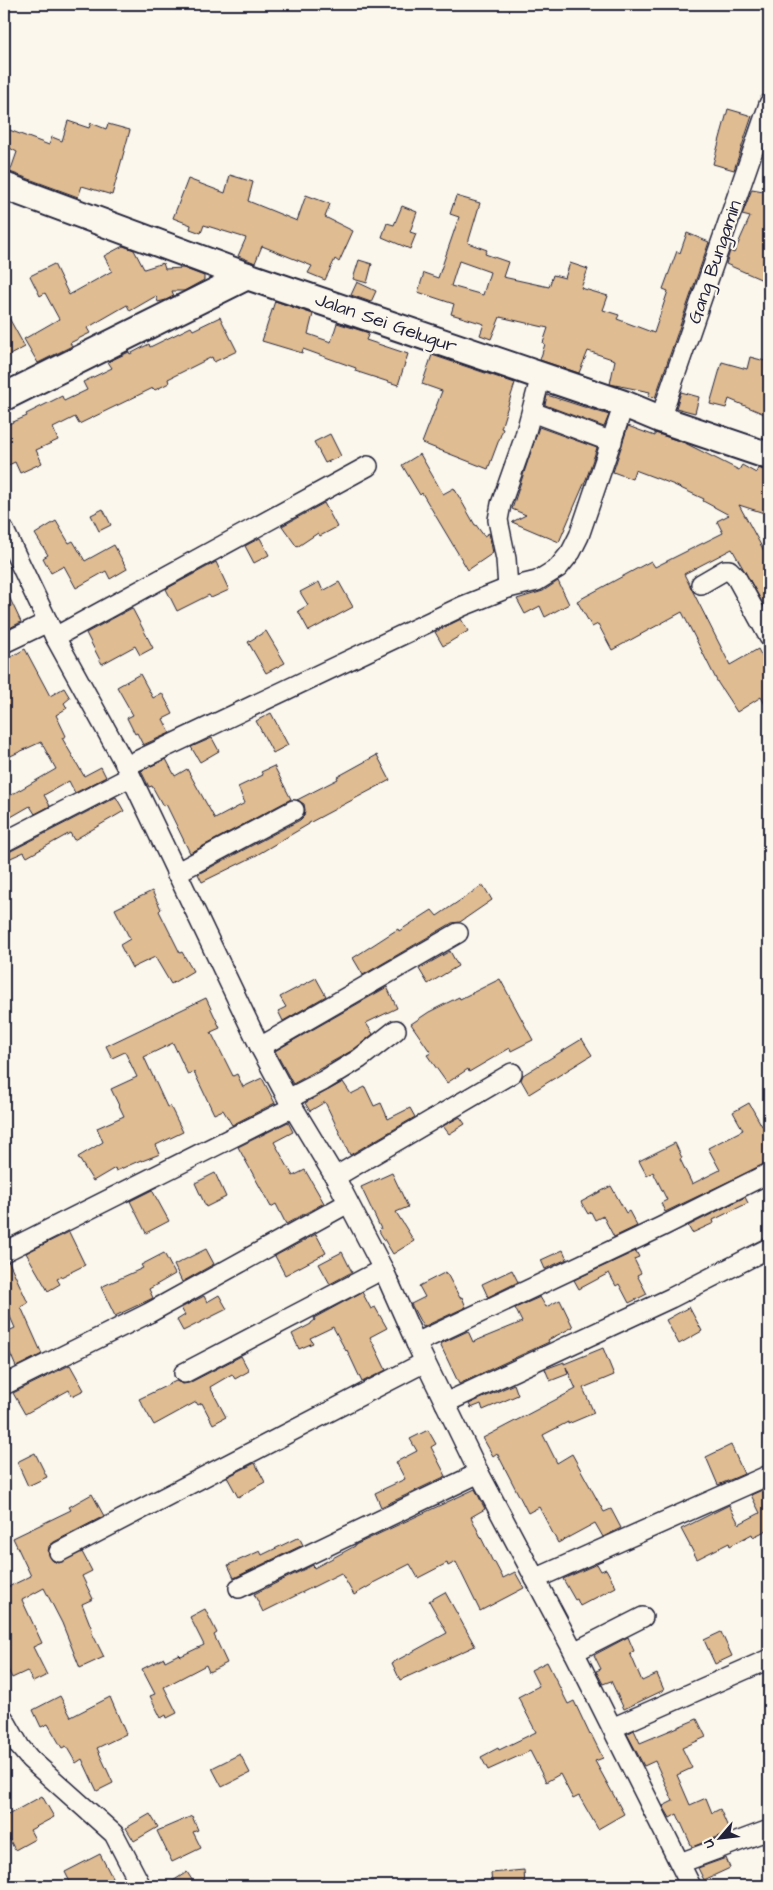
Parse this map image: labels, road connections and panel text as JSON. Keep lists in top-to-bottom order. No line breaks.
{"streets":{"main road":["Jalan Sei Gelugur"],"street":["Gang Bungamin"]},"crossings":[["Gang Bungamin","Jalan Sei Gelugur"]],"north":"bottom left"}
